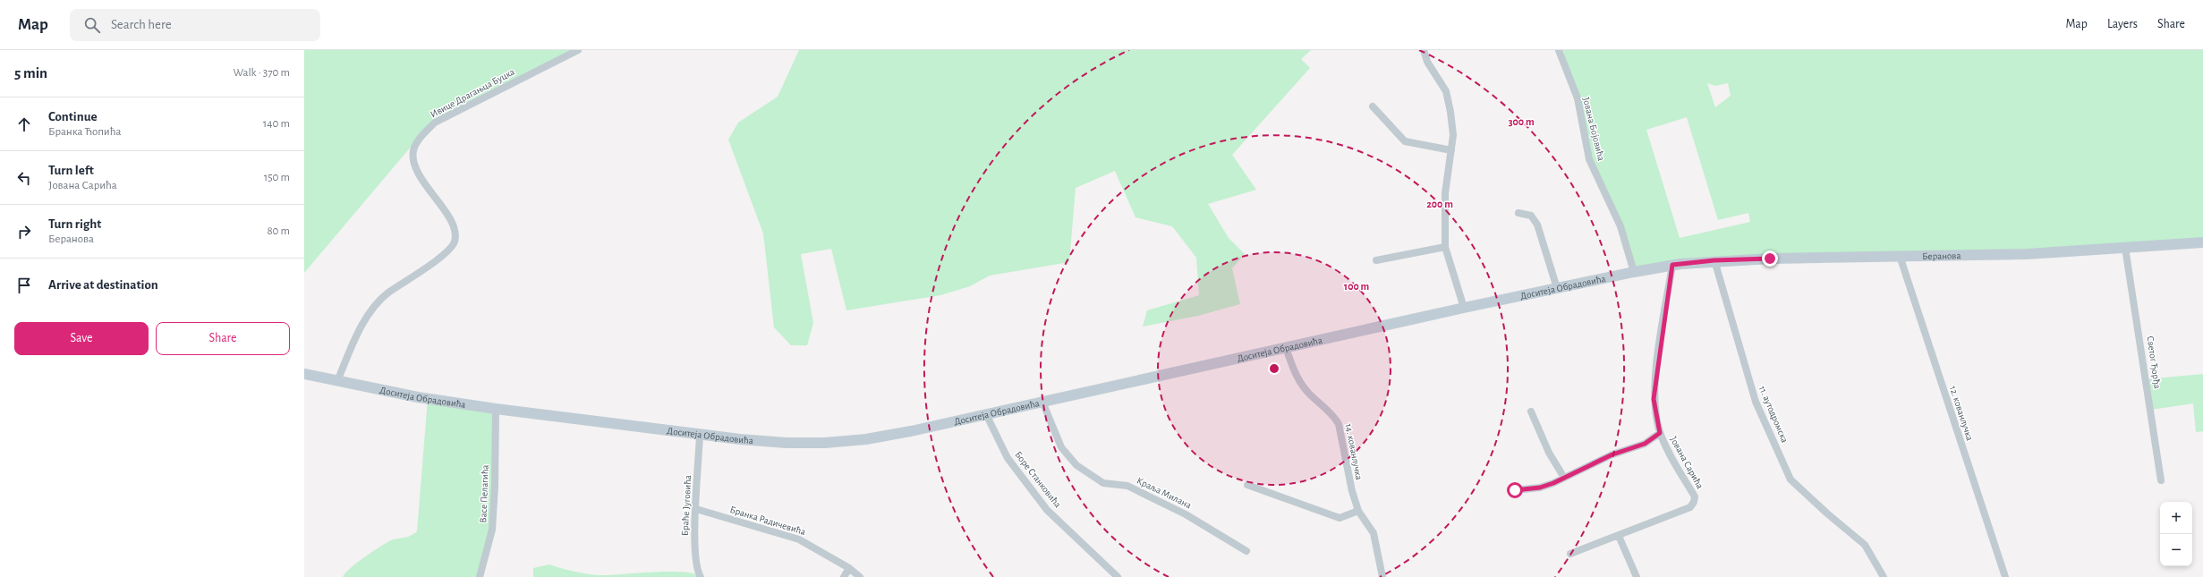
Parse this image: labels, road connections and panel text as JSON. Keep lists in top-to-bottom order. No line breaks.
{"streets":{"main road":["Беранова","Доситеја Обрадовића"],"street":["Ивице Драгањца Буцка","Јована Бојовића","Светог Ђорђа","12. кованлучка","11. аутодромска","14. кованлучка","Јована Сарића","Боре Станковића","Краља Милана","Васе Пелагића","Браће Југовића","Бранка Радичевића"]},"crossings":[["Ивице Драгањца Буцка","Доситеја Обрадовића"],["Јована Бојовића","Доситеја Обрадовића"],["Беранова","Доситеја Обрадовића"],["Беранова","Светог Ђорђа"],["Беранова","12. кованлучка"],["Беранова","11. аутодромска"],["Беранова","Јована Сарића"],["Доситеја Обрадовића","14. кованлучка"],["Доситеја Обрадовића","Јована Сарића"],["Доситеја Обрадовића","Боре Станковића"],["Доситеја Обрадовића","Краља Милана"],["Доситеја Обрадовића","Васе Пелагића"],["Доситеја Обрадовића","Браће Југовића"],["Браће Југовића","Бранка Радичевића"]],"page":{"header":"Map","search":"Search here","nav":["Map","Layers","Share"],"heading":["5 min","Walk · 370 m"],"list":[["Continue","Бранка Ћопића","140 m"],["Turn left","Јована Сарића","150 m"],["Turn right","Беранова","80 m"],"Arrive at destination"],"buttons":["Save","Share"],"map_buttons":["+","−"]},"rings":["300 m","200 m","100 m"]}
